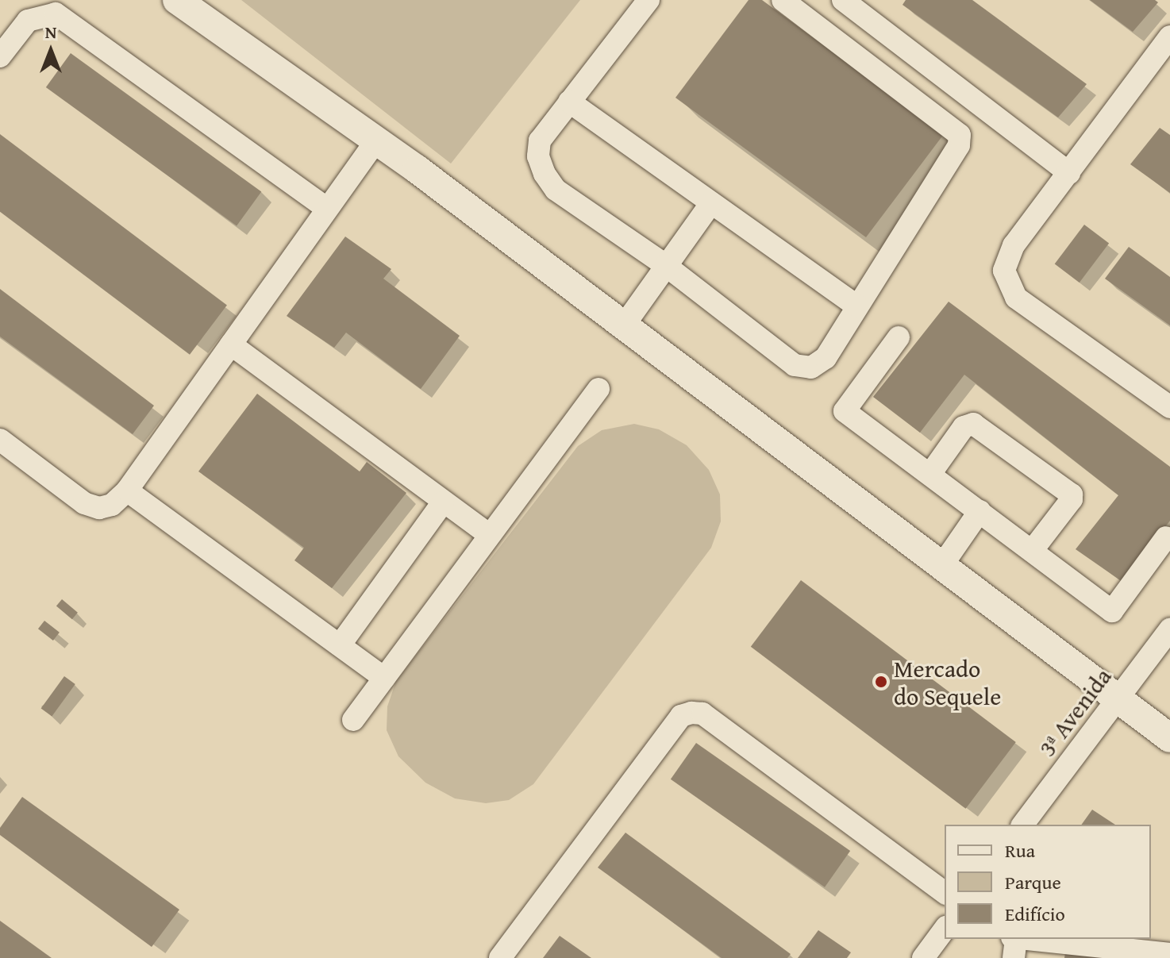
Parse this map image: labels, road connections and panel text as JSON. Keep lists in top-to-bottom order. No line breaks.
{"streets":{"street":["3ª Avenida"]},"places":["Mercado do Sequele"],"legend":["Rua","Parque","Edifício"],"north":"top"}
